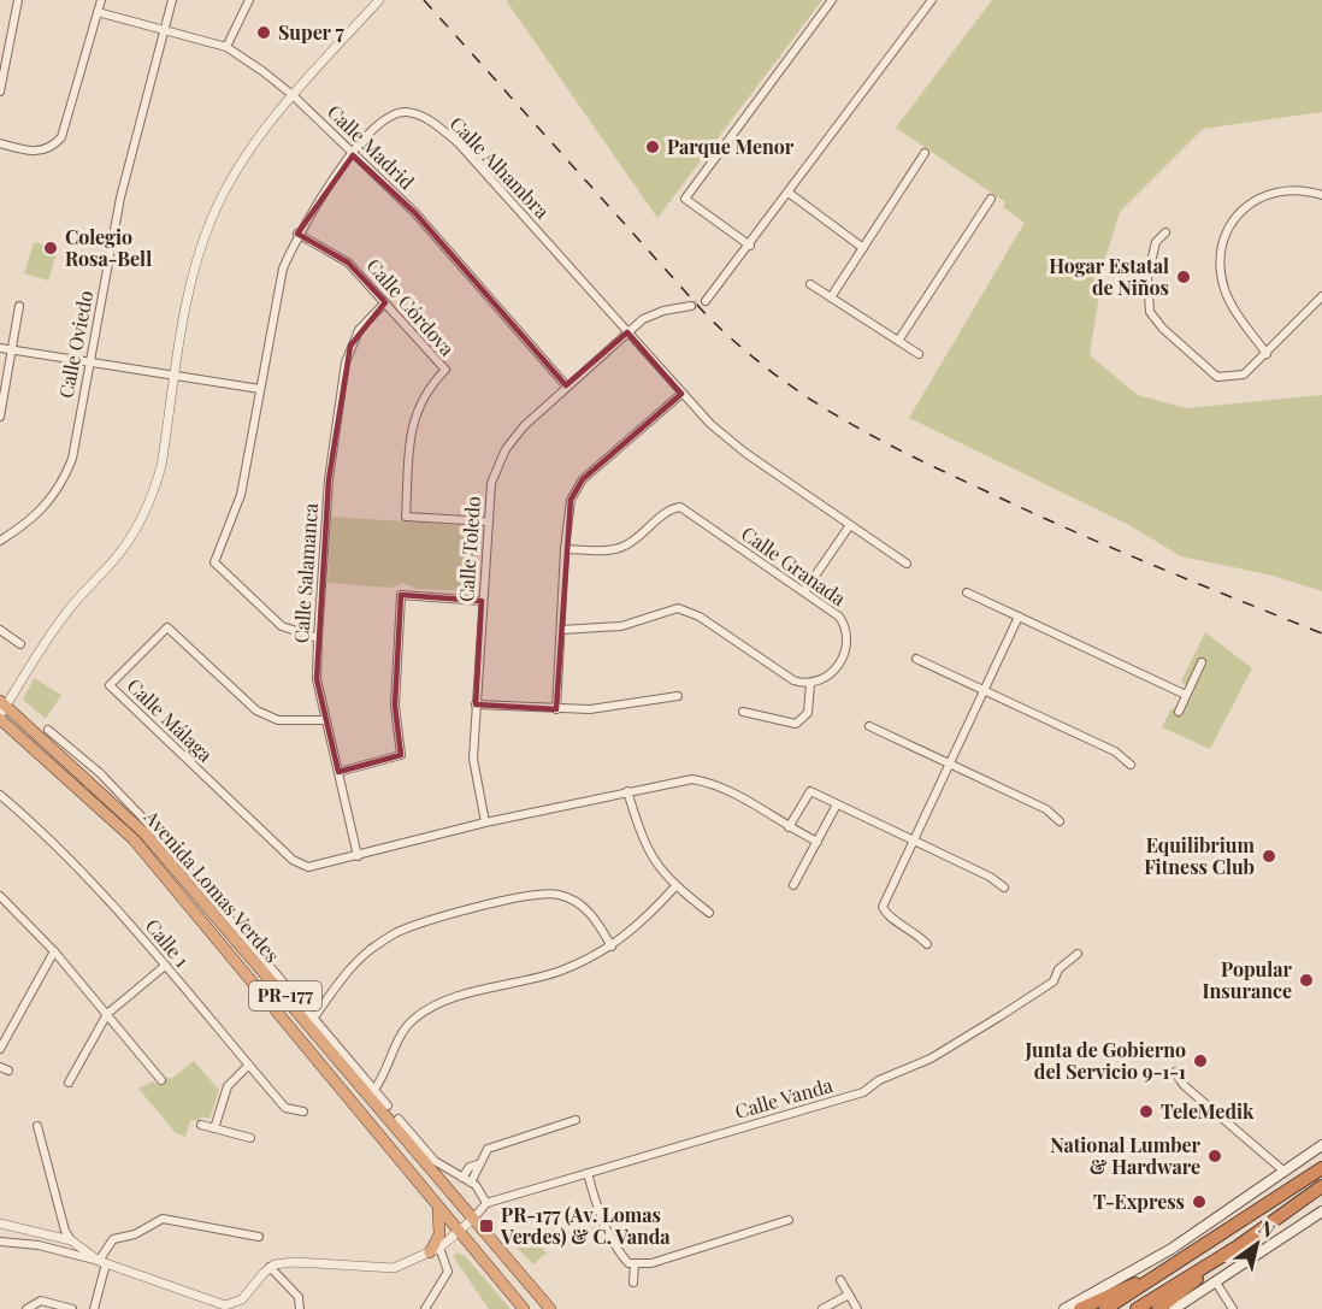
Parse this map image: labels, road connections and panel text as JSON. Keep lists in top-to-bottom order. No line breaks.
{"streets":{"highway":["Avenida Lomas Verdes","PR-177"],"street":["Calle Madrid","Calle Alhambra","Calle Córdova","Calle Oviedo","Calle Toledo","Calle Granada","Calle Salamanca","Calle Málaga","Calle 1","Calle Vanda"]},"crossings":[["Calle Madrid","Calle Alhambra"],["Calle Madrid","Calle Oviedo"],["Calle Madrid","Calle Toledo"],["Calle Alhambra","Calle Córdova"],["Calle Alhambra","Calle Toledo"],["Calle Alhambra","Calle Salamanca"],["Calle Córdova","Calle Toledo"],["Calle Córdova","Calle Salamanca"],["Calle Salamanca","Calle Málaga"]],"places":{"other":["Super 7","Parque Menor","Colegio Rosa-Bell","Hogar Estatal de Niños","Equilibrium Fitness Club","Popular Insurance","Junta de Gobierno del Servicio 9-1-1","TeleMedik","National Lumber & Hardware","T-Express"],"transit":["PR-177 (Av. Lomas Verdes) & C. Vanda"]},"north":"top right"}
